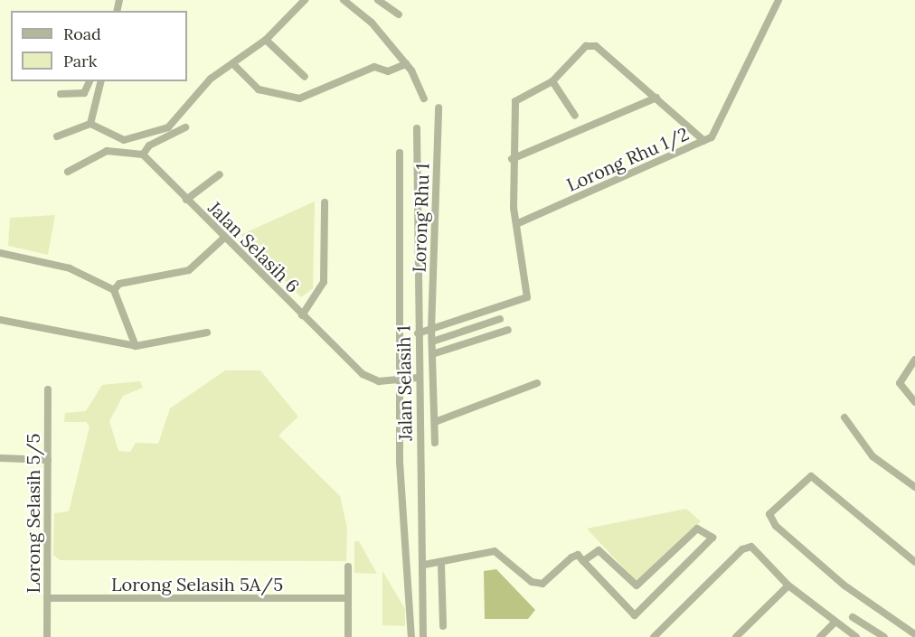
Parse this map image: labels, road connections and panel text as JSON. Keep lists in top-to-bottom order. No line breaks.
{"streets":{"street":["Lorong Rhu 1/2","Lorong Rhu 1","Jalan Selasih 6","Jalan Selasih 1","Lorong Selasih 5/5","Lorong Selasih 5A/5"]},"crossings":[["Jalan Selasih 6","Jalan Selasih 1"],["Lorong Selasih 5/5","Lorong Selasih 5A/5"]],"legend":["Road","Park"]}
